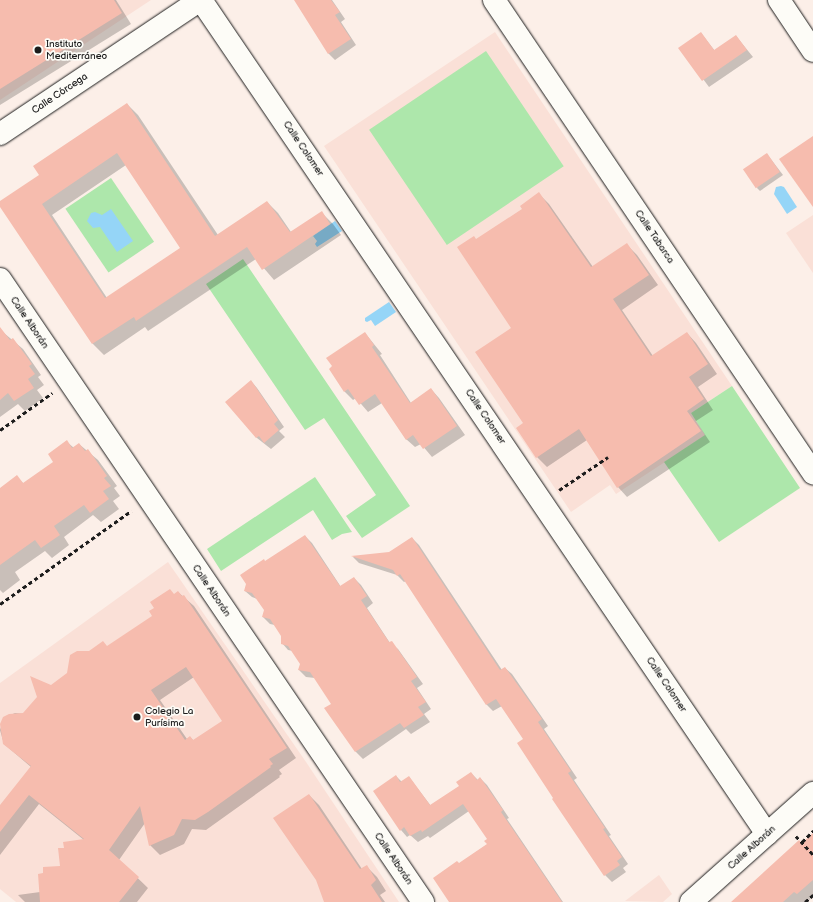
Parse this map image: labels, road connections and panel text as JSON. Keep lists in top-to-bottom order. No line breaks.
{"streets":{"street":["Calle Córcega","Calle Colomer","Calle Tabarca","Calle Alborán"]},"crossings":[["Calle Córcega","Calle Colomer"],["Calle Colomer","Calle Alborán"]],"places":["Instituto Mediterráneo","Colegio La Purísima"]}
